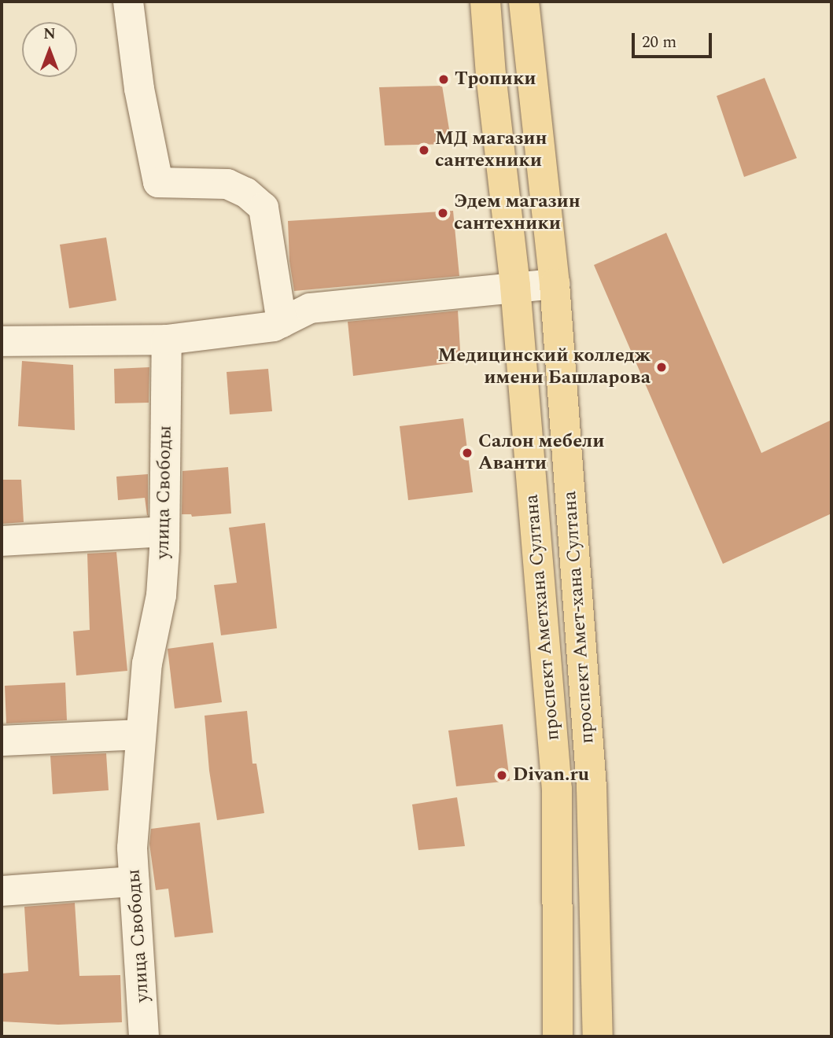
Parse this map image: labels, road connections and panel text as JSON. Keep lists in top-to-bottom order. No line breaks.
{"streets":{"main road":["проспект Аметхана Султана","проспект Амет-хана Султана"],"street":["улица Свободы"]},"places":["Тропики","МД магазин сантехники","Эдем магазин сантехники","Медицинский колледж имени Башларова","Салон мебели Аванти","Divan.ru"],"scale_bar":"20 m","north":"top"}
